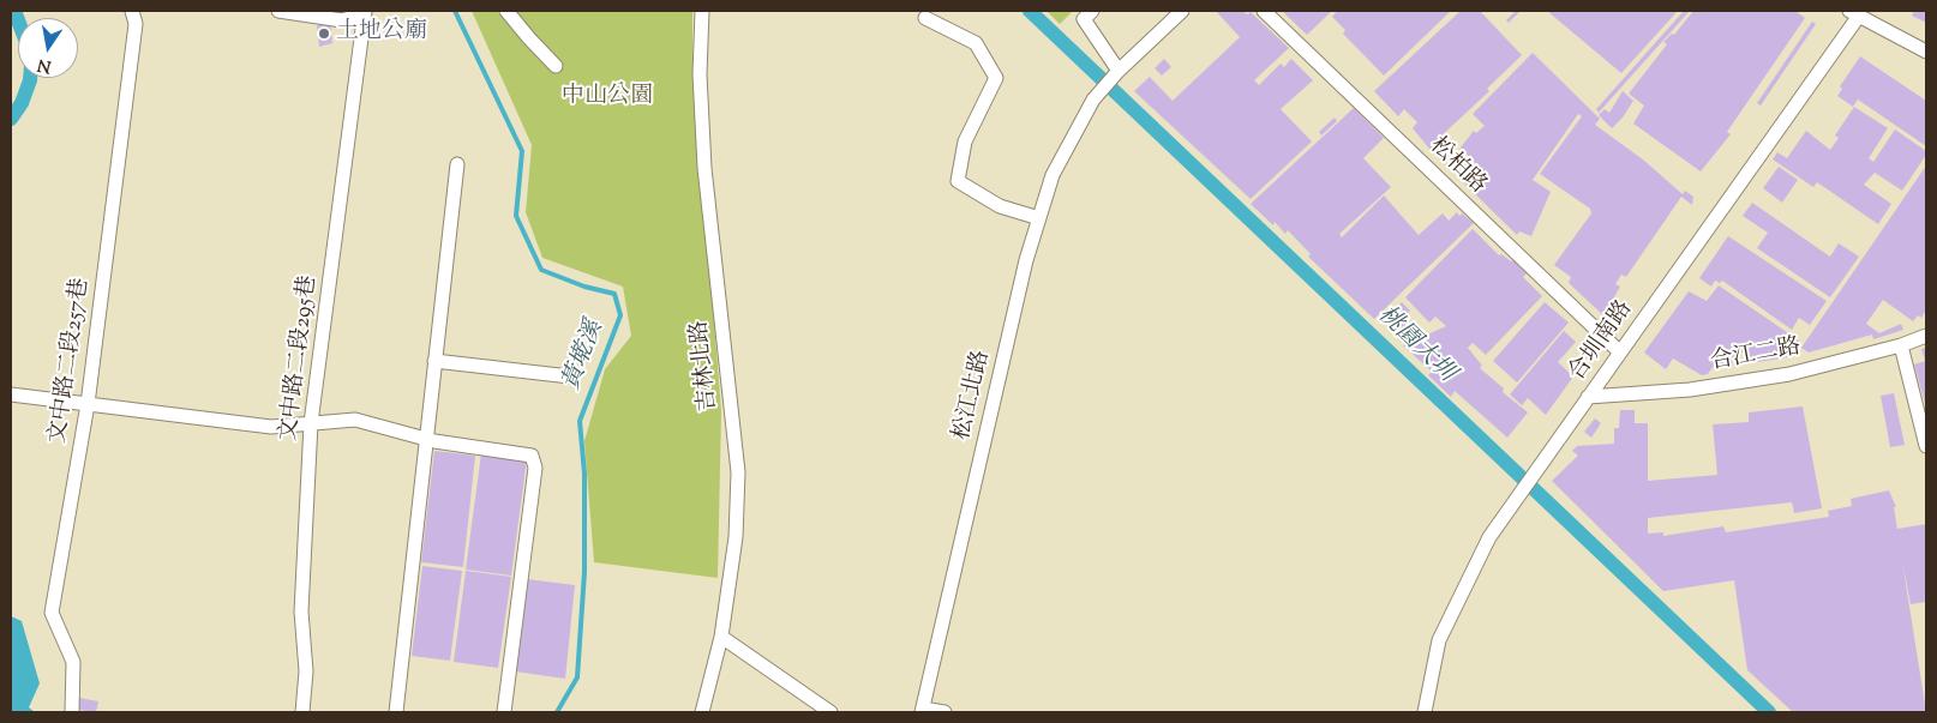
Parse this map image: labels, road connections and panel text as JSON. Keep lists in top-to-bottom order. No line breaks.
{"streets":{"street":["松柏路","合圳南路","合江二路","文中路二段295巷","文中路二段257巷","吉林北路","松江北路"]},"crossings":[["松柏路","合圳南路"],["合圳南路","合江二路"]],"water":["桃園大圳","黃墘溪"],"parks":["中山公園"],"places":["土地公廟"],"north":"bottom"}
